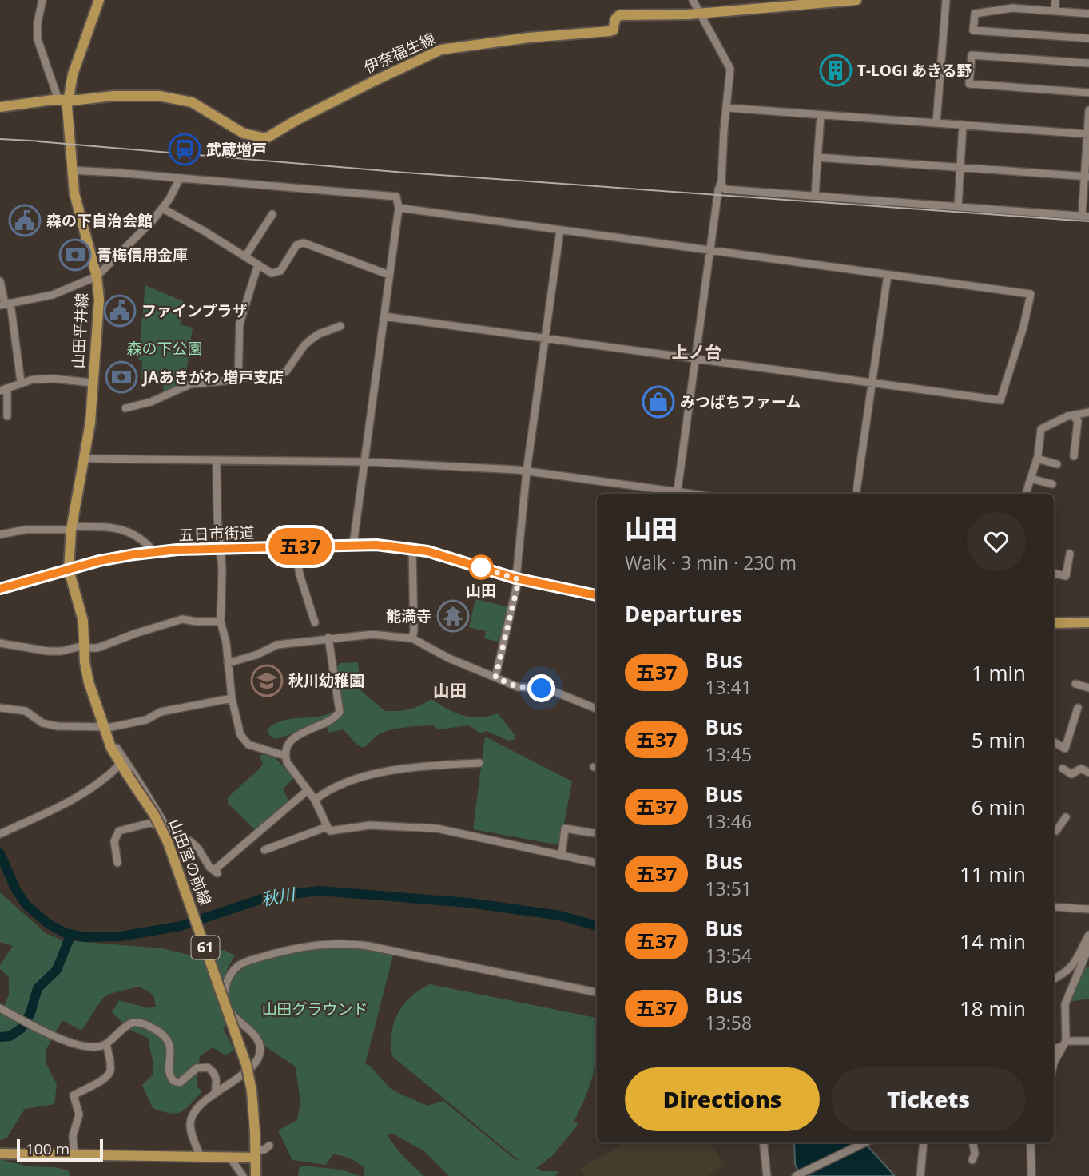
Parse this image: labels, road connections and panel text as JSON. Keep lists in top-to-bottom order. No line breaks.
{"streets":{"main road":["伊奈福生線","山田平井線","五日市街道","山田宮の前線","61"]},"crossings":[["伊奈福生線","山田平井線"],["山田平井線","五日市街道"],["山田平井線","山田宮の前線"],["五日市街道","山田宮の前線"]],"districts":["上ノ台","山田"],"water":["秋川"],"parks":["森の下公園","山田グラウンド"],"places":{"building":["T-LOGI あきる野"],"station":["武蔵増戸"],"public building":["森の下自治会館","ファインプラザ"],"bank":["青梅信用金庫","JAあきがわ 増戸支店"],"shop":["みつばちファーム"],"other":["山田"],"temple":["能満寺"],"school or university":["秋川幼稚園"]},"lines":["bus line 五37"],"scale_bar":"100 m","page":{"on_map":"五37","heading":[["山田","Walk · 3 min · 230 m"],"Departures"],"list":[{"mark":"五37","name":"Bus","note":"13:41","value":"1 min"},{"mark":"五37","name":"Bus","note":"13:45","value":"5 min"},{"mark":"五37","name":"Bus","note":"13:46","value":"6 min"},{"mark":"五37","name":"Bus","note":"13:51","value":"11 min"},{"mark":"五37","name":"Bus","note":"13:54","value":"14 min"},{"mark":"五37","name":"Bus","note":"13:58","value":"18 min"}],"buttons":["Directions","Tickets"],"scale":"100 m"}}
